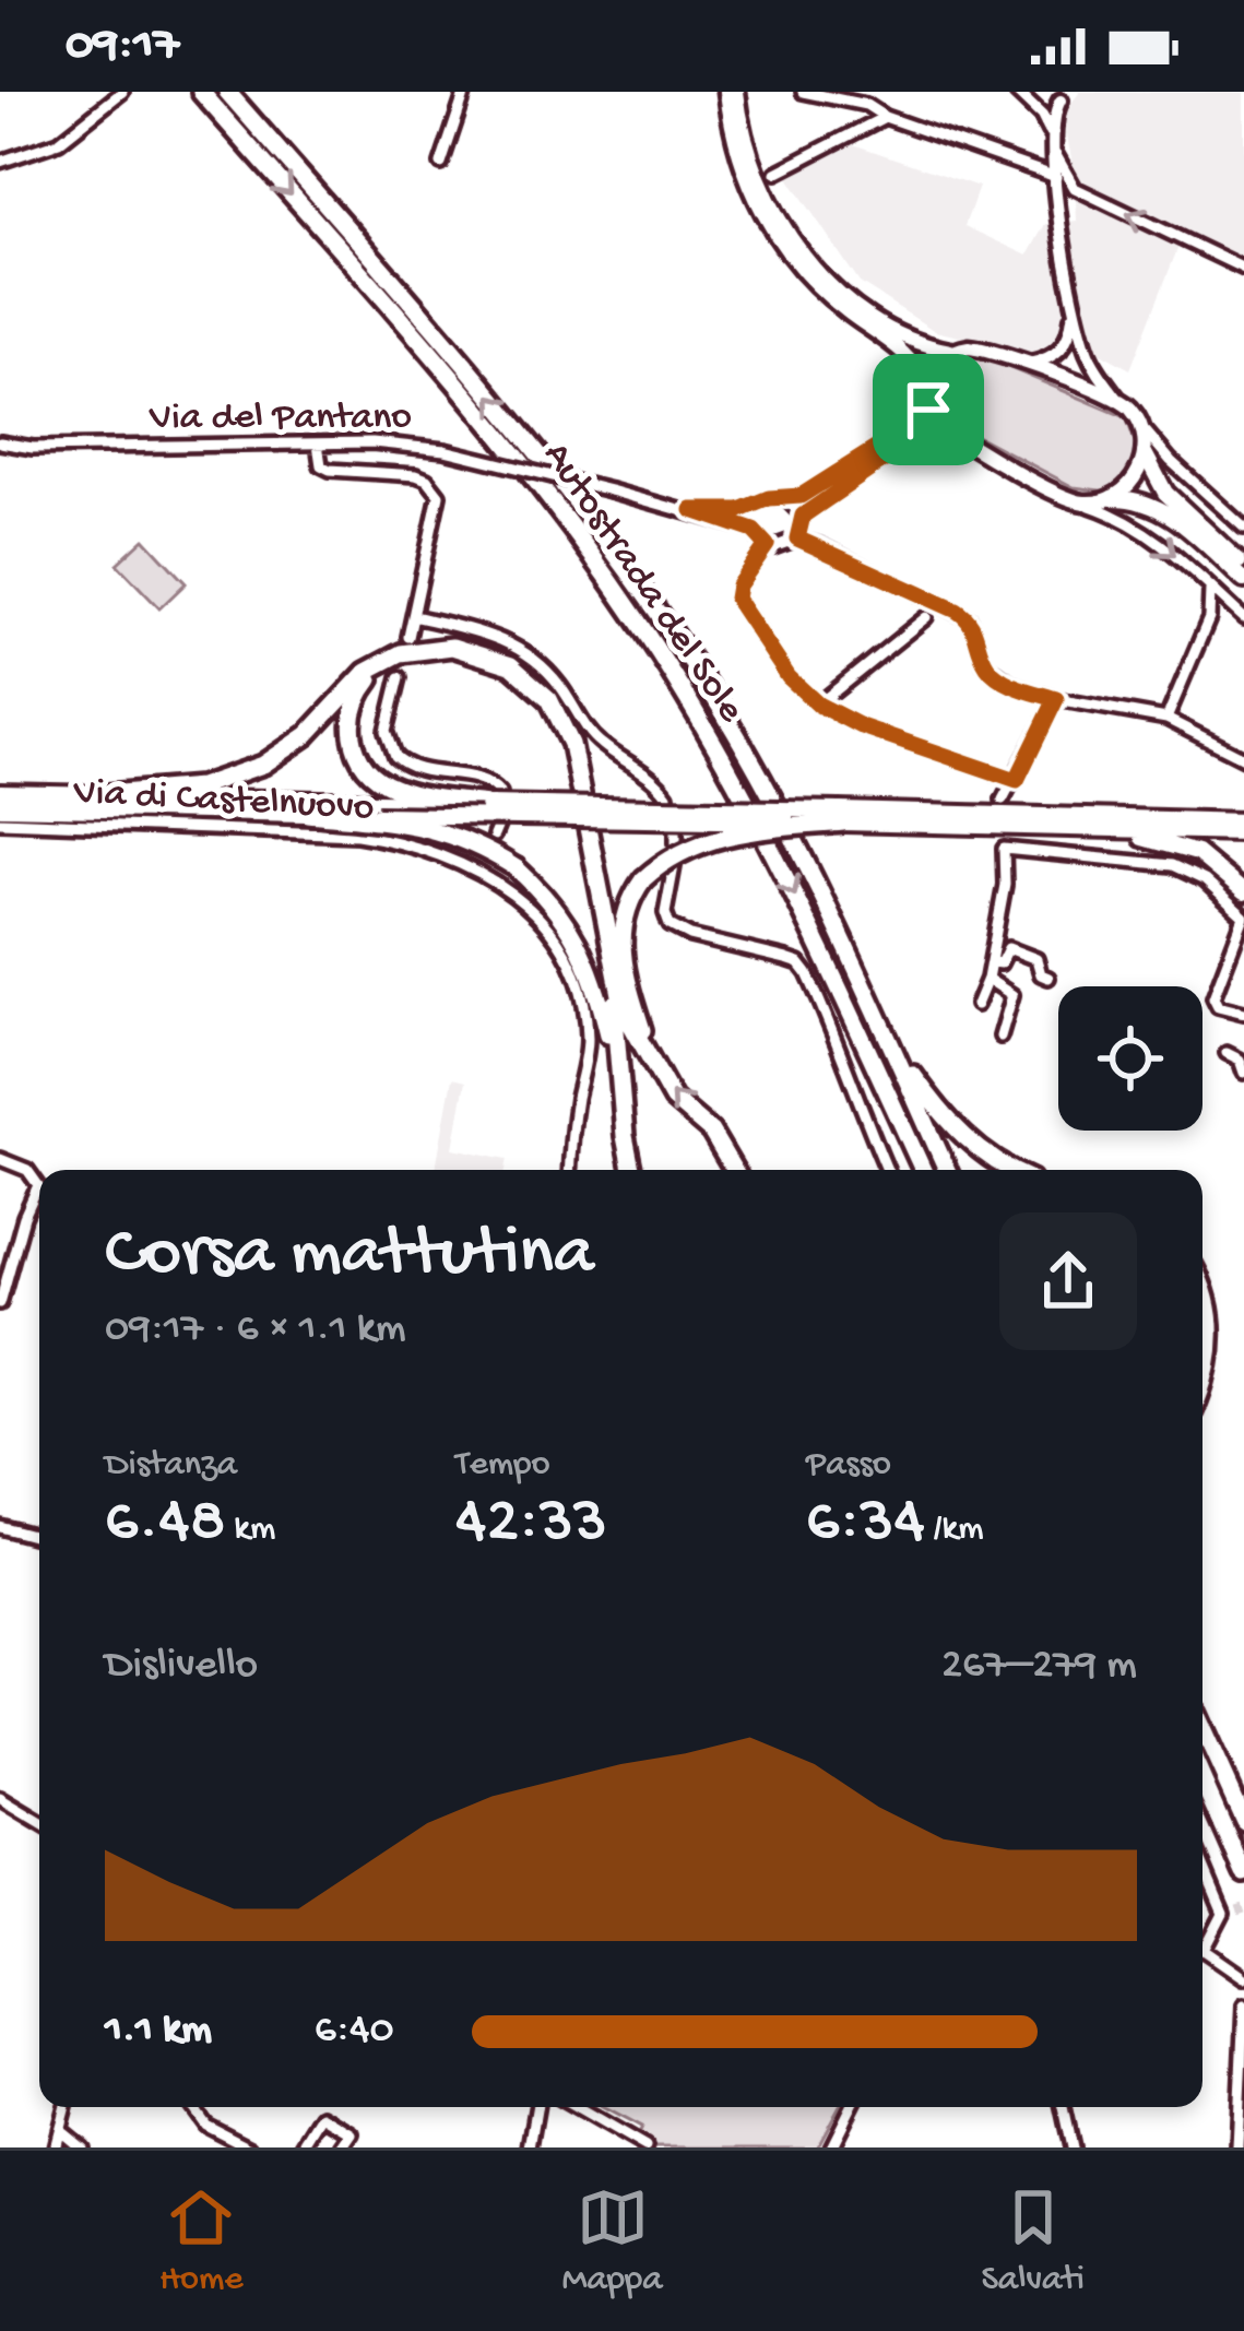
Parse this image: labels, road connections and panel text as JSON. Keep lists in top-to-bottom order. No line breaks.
{"streets":{"highway":["Autostrada del Sole"],"street":["Via del Pantano","Via di Castelnuovo"]},"page":{"status":"09:17","heading":["Corsa mattutina","09:17 · 6 × 1.1 km"],"stats":[["Distanza","6.48 km"],["Tempo","42:33"],["Passo","6:34 /km"]],"chart":["Dislivello","267–279 m"],"list":[{"name":"1.1 km","note":"6:40"}],"tabs":["Home","Mappa","Salvati"]}}
